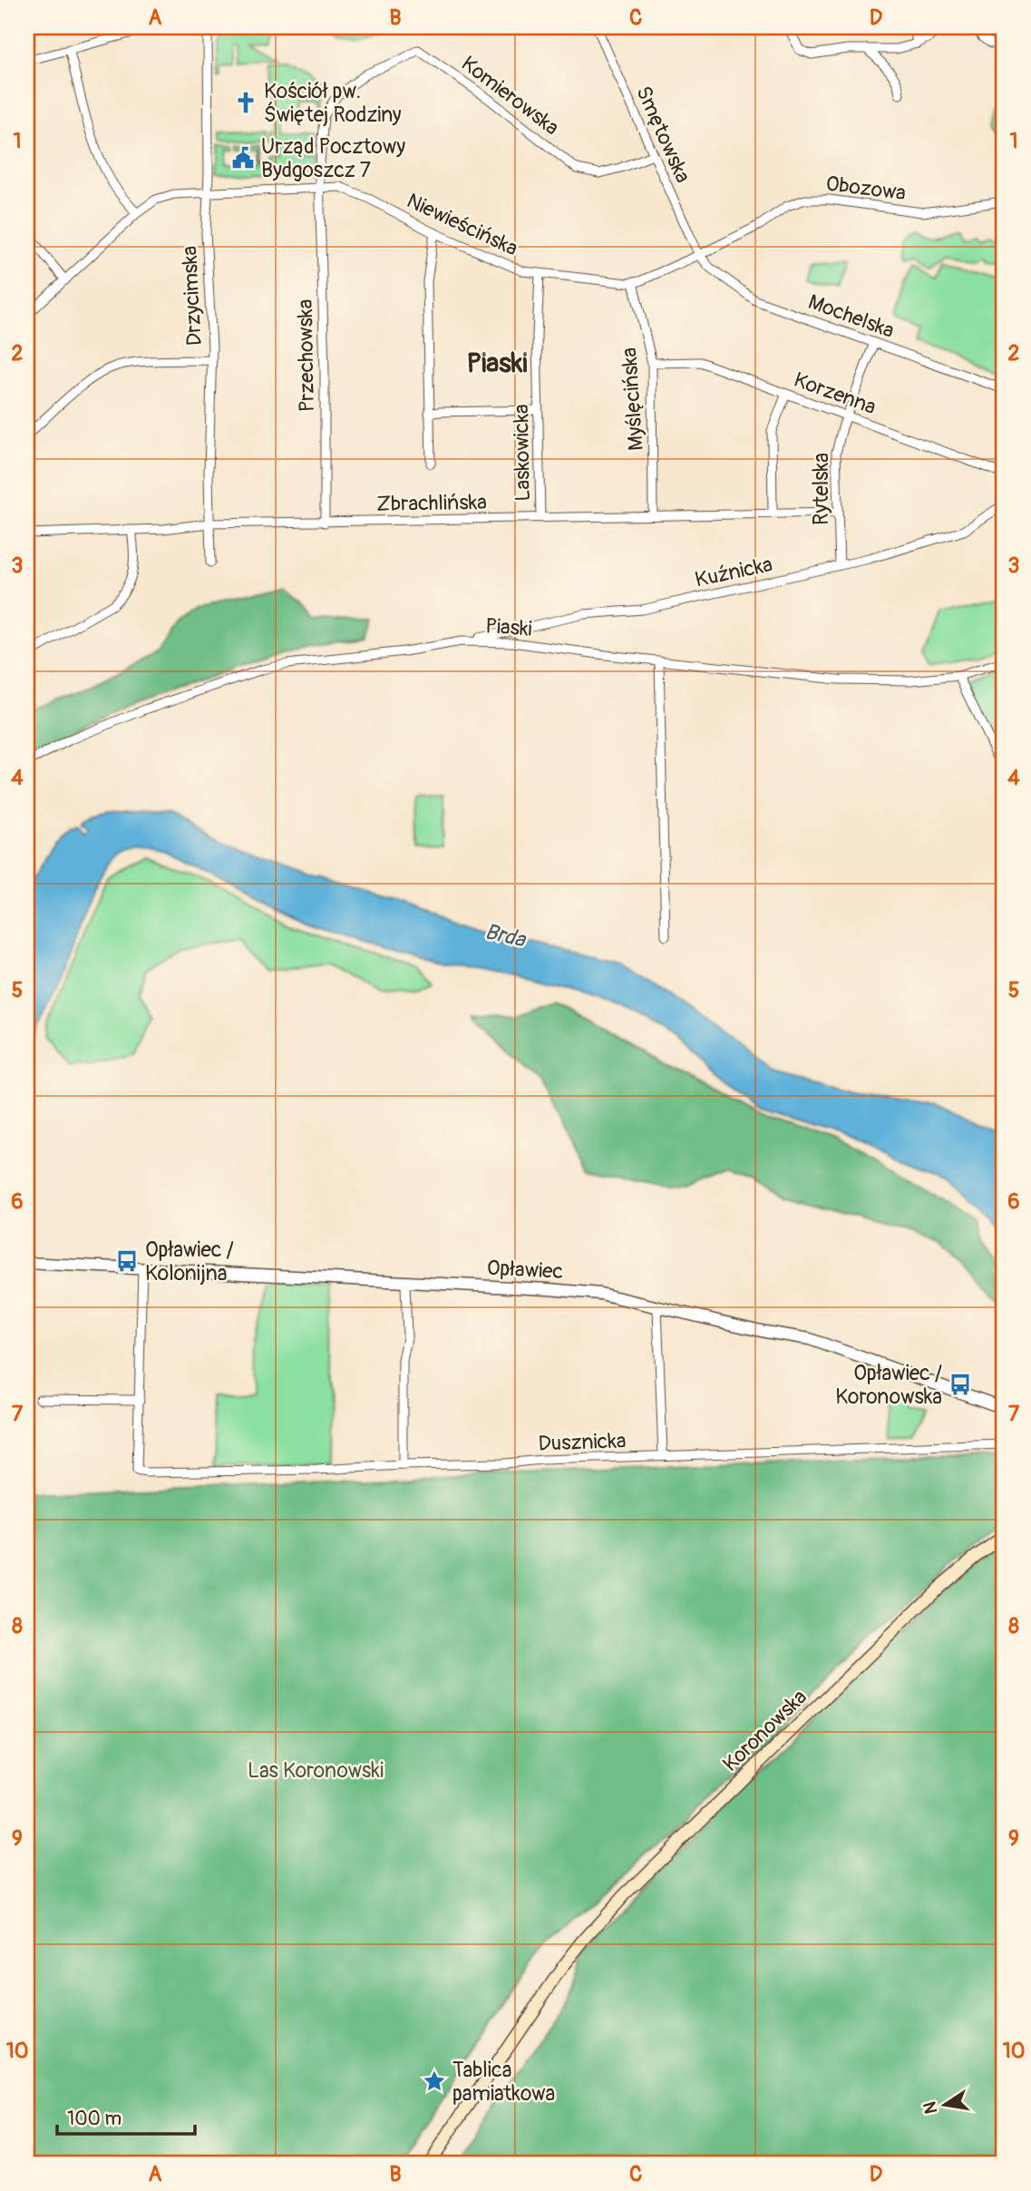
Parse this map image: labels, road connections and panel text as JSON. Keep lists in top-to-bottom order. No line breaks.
{"streets":{"main road":["Koronowska"],"street":["Komierowska","Smętowska","Obozowa","Niewieścińska","Drzycimska","Mochelska","Przechowska","Korzenna","Myślęcińska","Laskowicka","Rytelska","Zbrachlińska","Kuźnicka","Piaski","Opławiec","Dusznicka"]},"crossings":[["Komierowska","Smętowska"],["Komierowska","Niewieścińska"],["Komierowska","Przechowska"],["Smętowska","Obozowa"],["Smętowska","Niewieścińska"],["Smętowska","Mochelska"],["Obozowa","Niewieścińska"],["Obozowa","Mochelska"],["Niewieścińska","Drzycimska"],["Niewieścińska","Mochelska"],["Niewieścińska","Przechowska"],["Niewieścińska","Myślęcińska"],["Niewieścińska","Laskowicka"],["Drzycimska","Zbrachlińska"],["Mochelska","Rytelska"],["Przechowska","Zbrachlińska"],["Korzenna","Myślęcińska"],["Korzenna","Rytelska"],["Myślęcińska","Zbrachlińska"],["Laskowicka","Zbrachlińska"],["Rytelska","Zbrachlińska"],["Rytelska","Kuźnicka"],["Kuźnicka","Piaski"]],"districts":["Piaski"],"water":["Brda"],"parks":["Las Koronowski"],"places":{"church":["Kościół pw. Świętej Rodziny"],"public building":["Urząd Pocztowy Bydgoszcz 7"],"bus stop":["Opławiec / Kolonijna","Opławiec / Koronowska"],"place":["Tablica pamiatkowa"]},"scale_bar":"100 m","north":"left","grid":{"columns":["A","B","C","D"],"rows":["1","2","3","4","5","6","7","8","9","10"]}}
